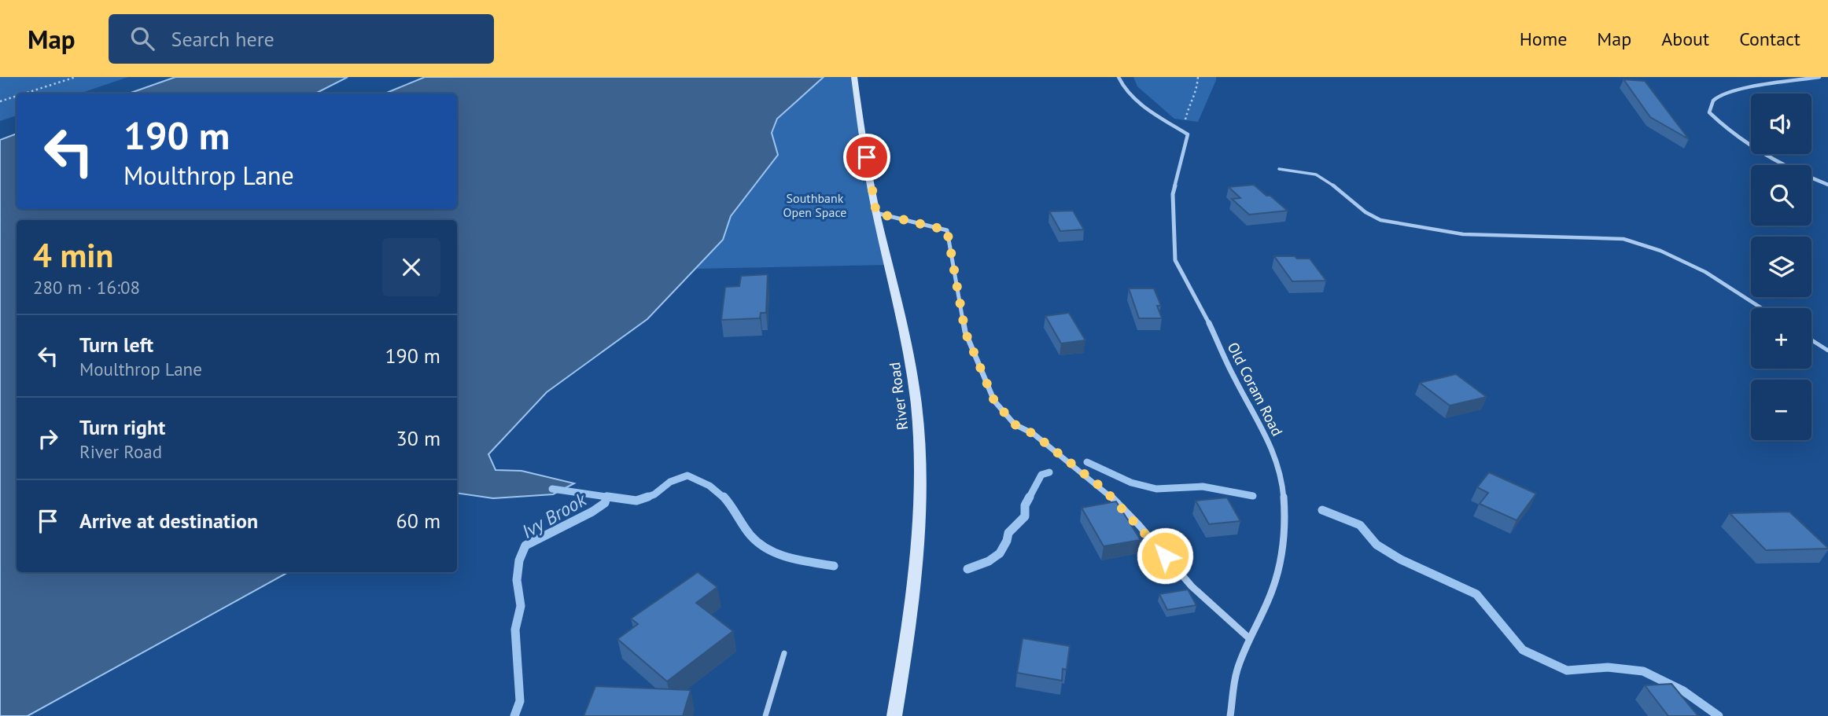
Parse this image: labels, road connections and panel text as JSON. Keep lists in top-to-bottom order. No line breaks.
{"streets":{"main road":["River Road"],"street":["Old Coram Road"]},"water":["Ivy Brook"],"parks":["Southbank Open Space"],"page":{"header":"Map","search":"Search here","nav":["Home","Map","About","Contact"],"map_buttons":["+","−"],"turn":["190 m","Moulthrop Lane"],"heading":["4 min","280 m · 16:08"],"list":[{"name":"Turn left","note":"Moulthrop Lane","value":"190 m"},{"name":"Turn right","note":"River Road","value":"30 m"},{"name":"Arrive at destination","value":"60 m"}]}}
